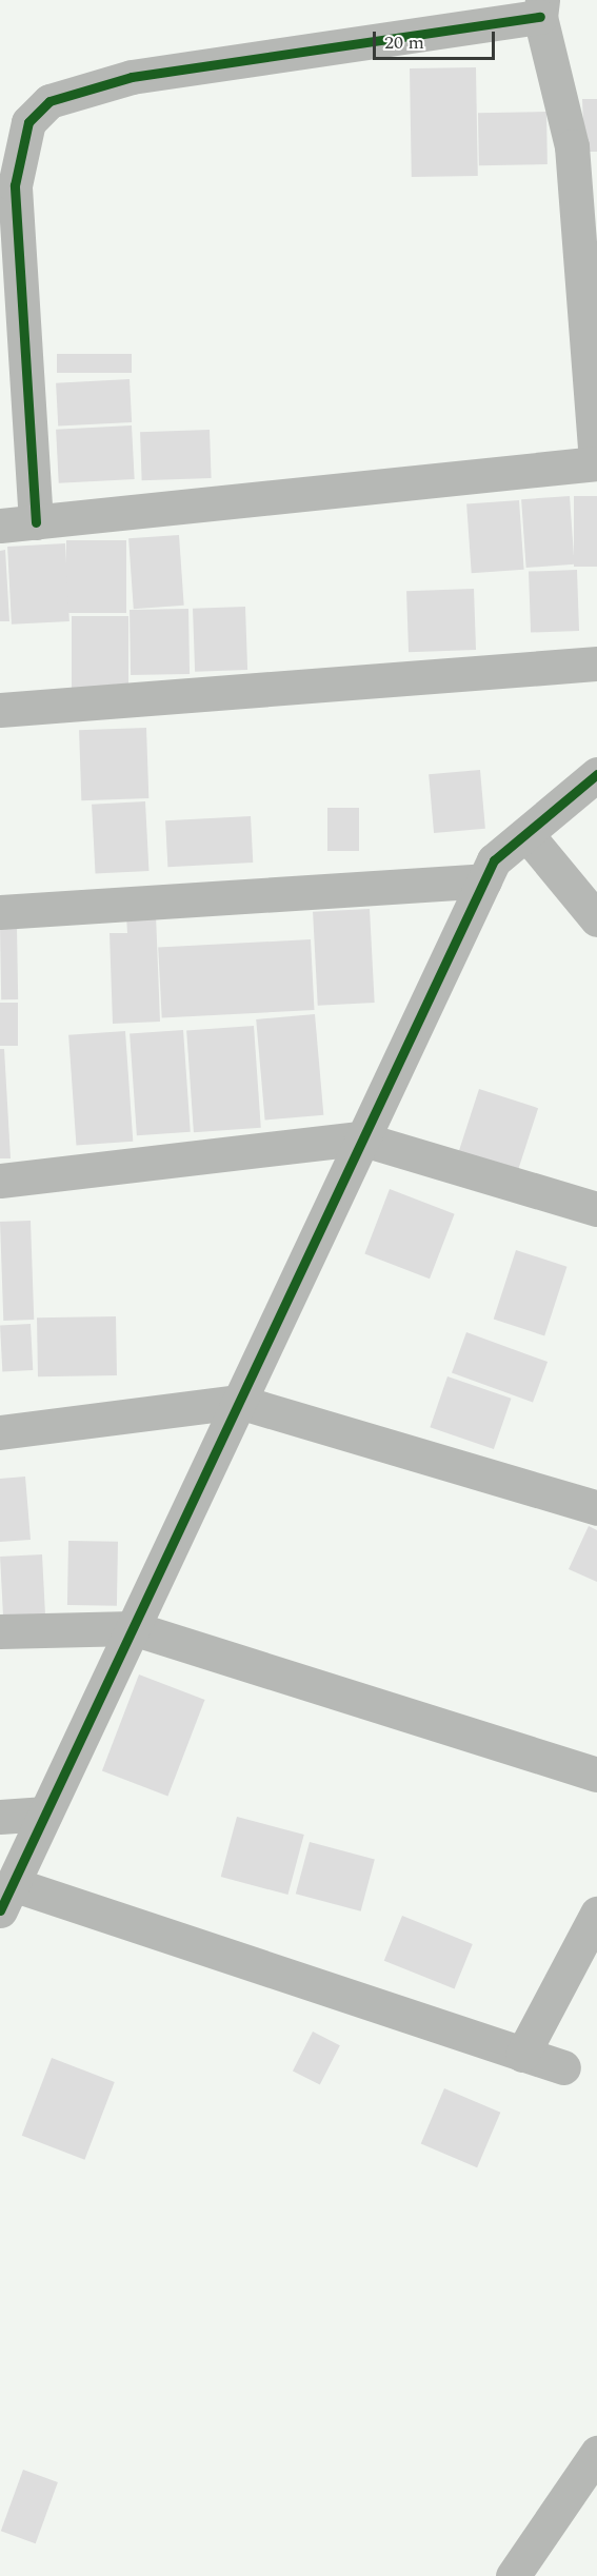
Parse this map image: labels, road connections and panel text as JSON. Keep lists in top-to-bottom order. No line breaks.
{"scale_bar":"20 m"}
